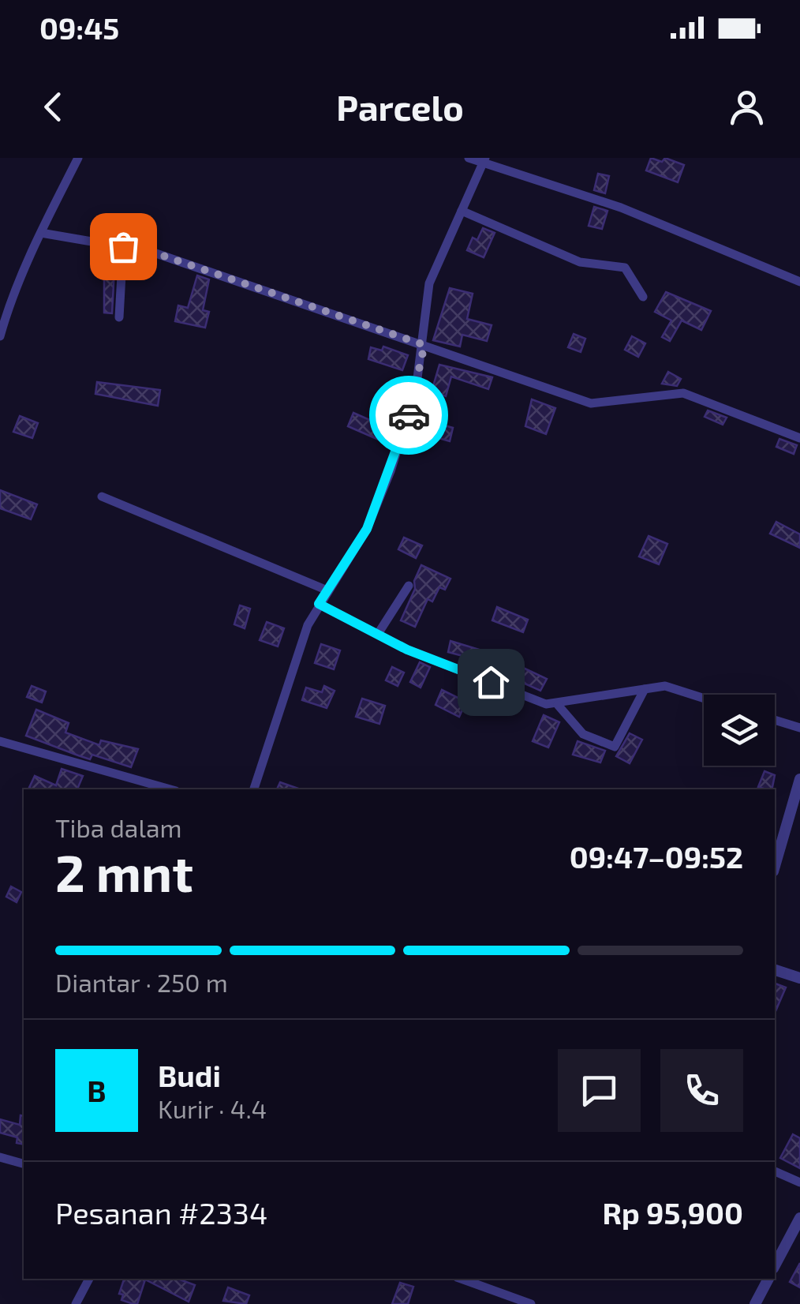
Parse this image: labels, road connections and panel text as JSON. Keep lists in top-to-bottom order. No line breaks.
{"page":{"status":"09:45","header":"Parcelo","heading":["2 mnt","Tiba dalam","09:47–09:52"],"panel":["Budi","Kurir · 4.4","Pesanan #2334","Rp 95,900"],"bar":"Diantar · 250 m","round":"B"}}
